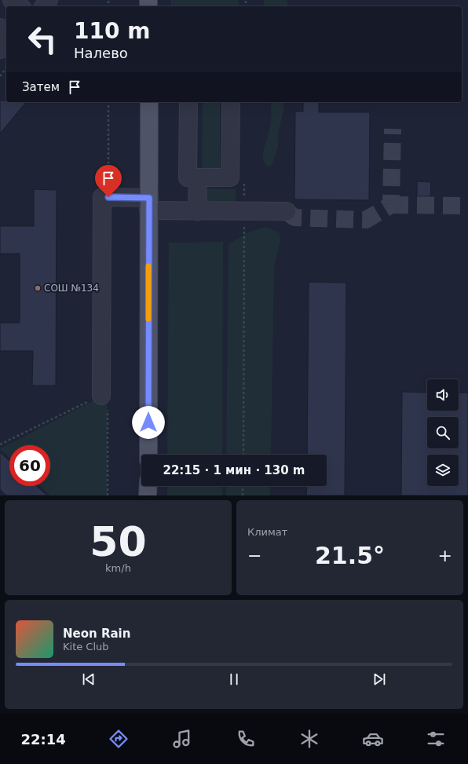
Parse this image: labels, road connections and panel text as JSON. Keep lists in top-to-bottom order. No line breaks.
{"places":["СОШ №134"],"page":{"turn":["110 m","Налево"],"then":"Затем","limit":"60","trip":"22:15 · 1 мин · 130 m","tile":[["50","km/h"],"Климат"],"heat":["−","21.5°","+"],"song":["Neon Rain","Kite Club"],"tabs":"22:14"}}
